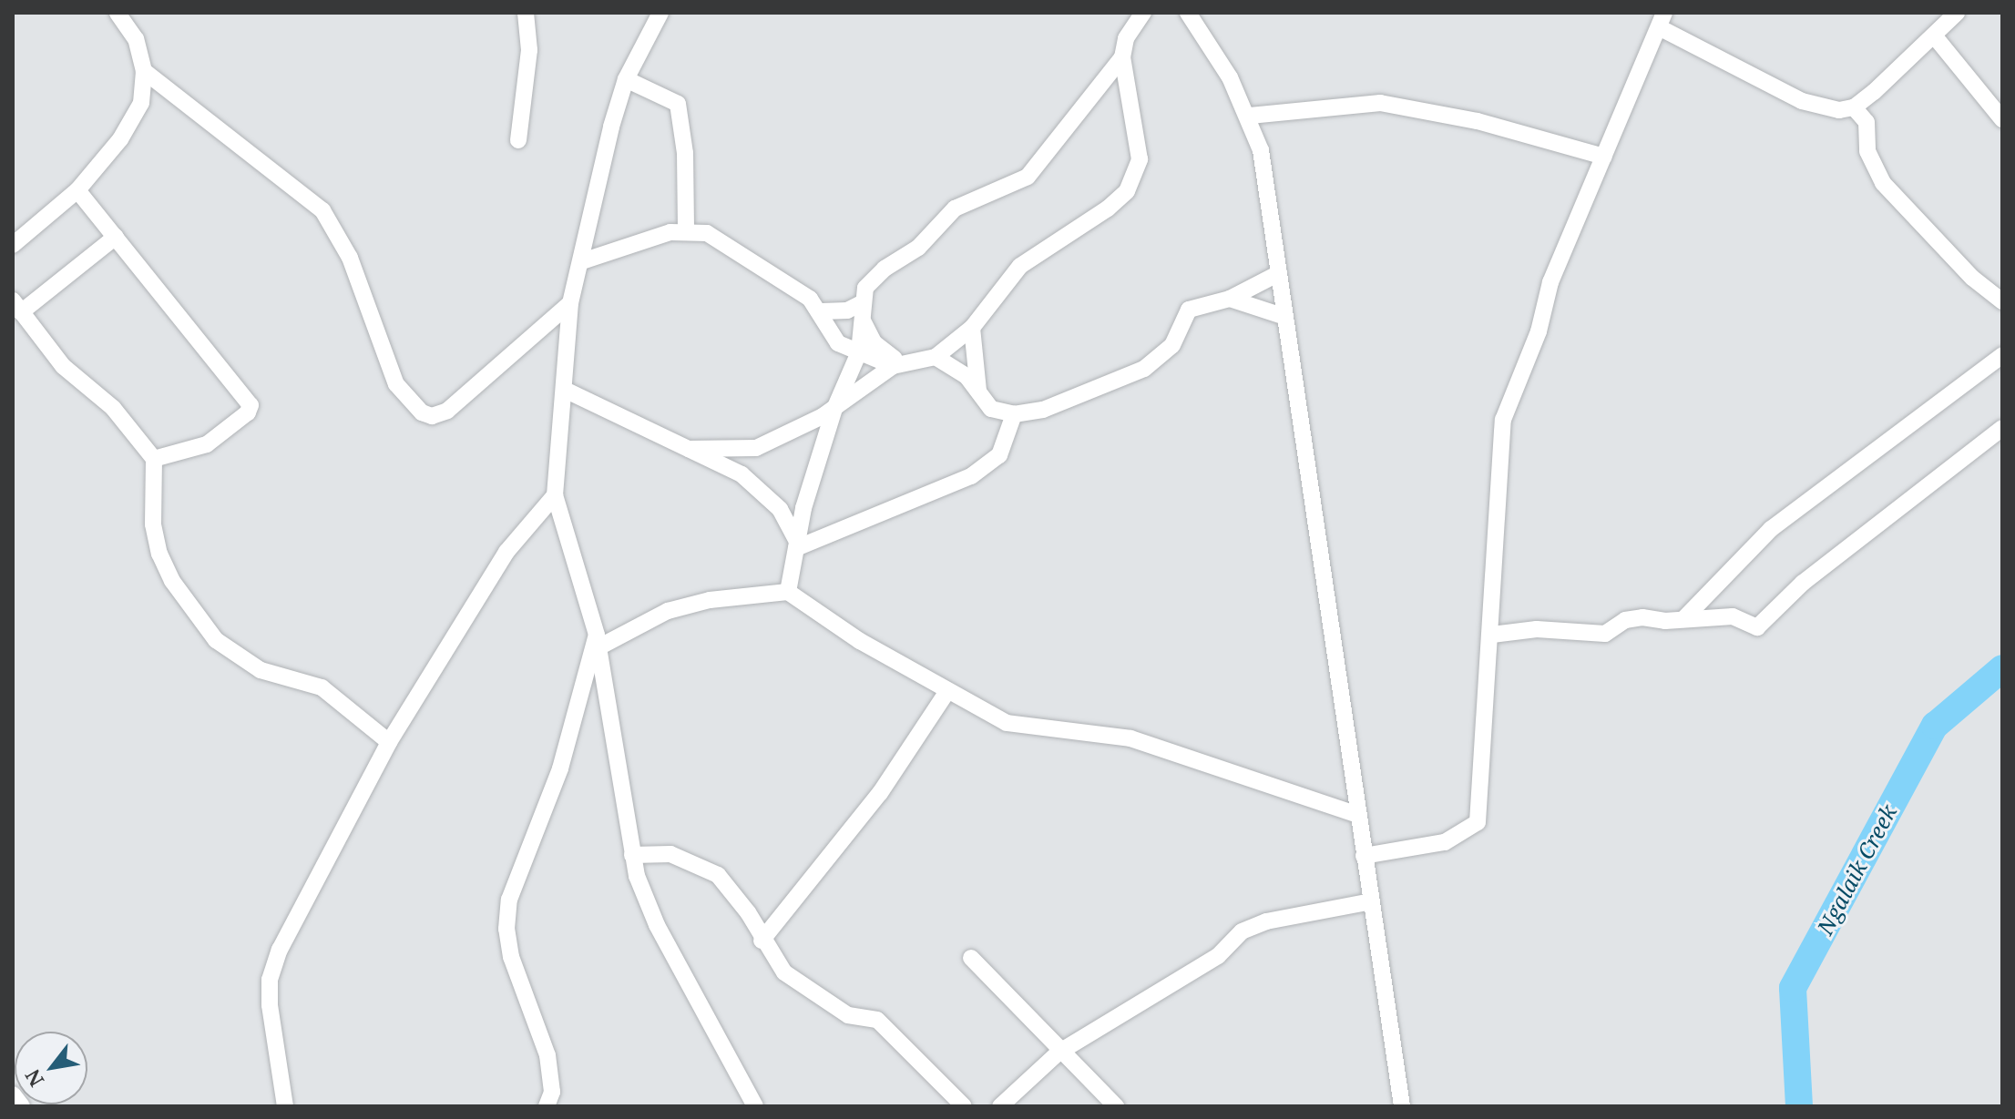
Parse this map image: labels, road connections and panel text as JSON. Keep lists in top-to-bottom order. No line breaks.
{"water":["Ngalaik Creek"],"north":"bottom left"}
